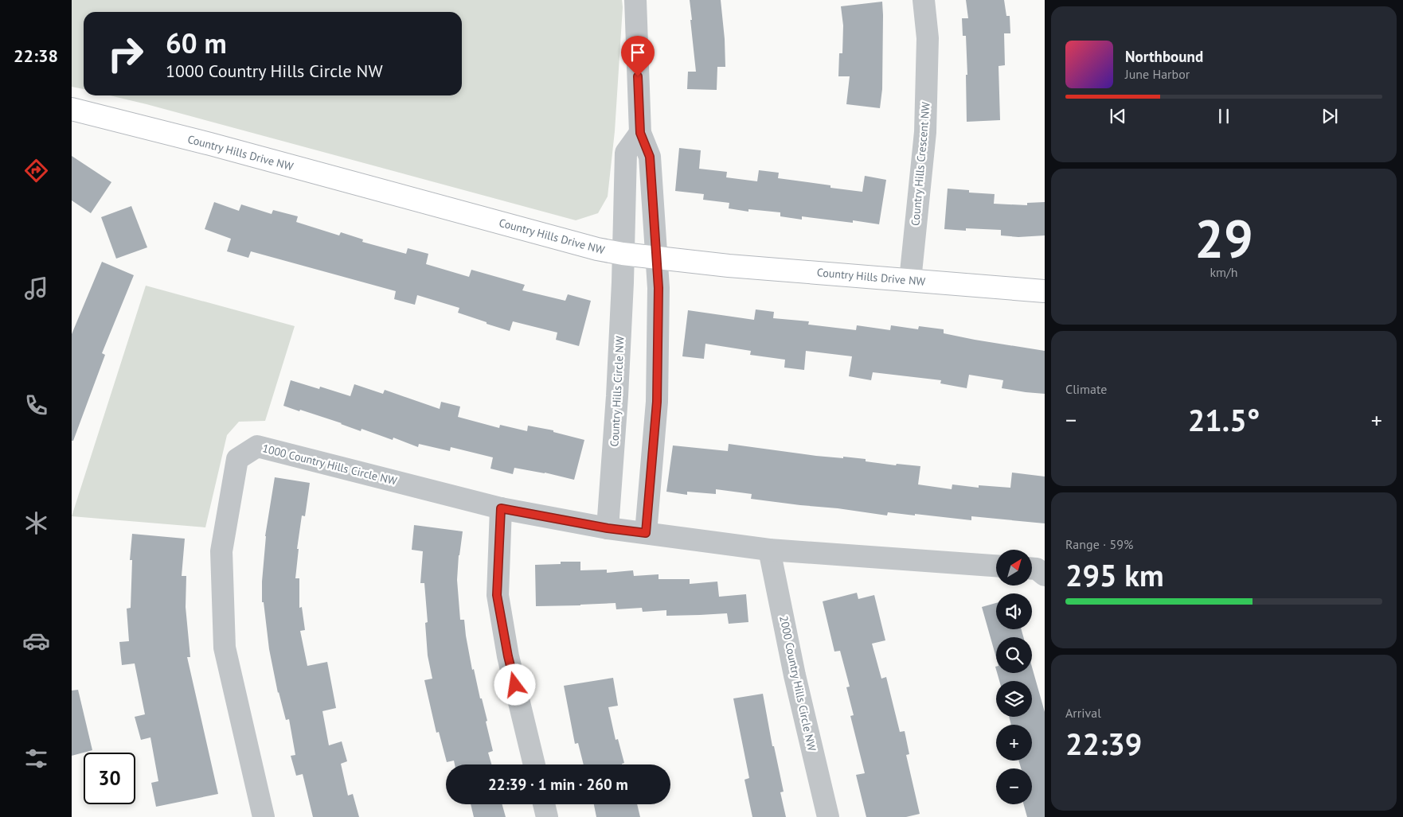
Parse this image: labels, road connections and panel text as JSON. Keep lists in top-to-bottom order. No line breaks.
{"streets":{"street":["Country Hills Drive NW","Country Hills Crescent NW","Country Hills Circle NW","1000 Country Hills Circle NW","2000 Country Hills Circle NW"]},"crossings":[["Country Hills Drive NW","Country Hills Crescent NW"],["Country Hills Drive NW","Country Hills Circle NW"],["Country Hills Circle NW","1000 Country Hills Circle NW"]],"north":"top right","page":{"tabs":"22:38","turn":["60 m","1000 Country Hills Circle NW"],"song":["Northbound","June Harbor"],"tile":[["29","km/h"],"Climate",["Range · 59%","295 km"],["Arrival","22:39"]],"heat":["−","21.5°","+"],"map_buttons":["+","−"],"limit":"30","trip":"22:39 · 1 min · 260 m"}}
